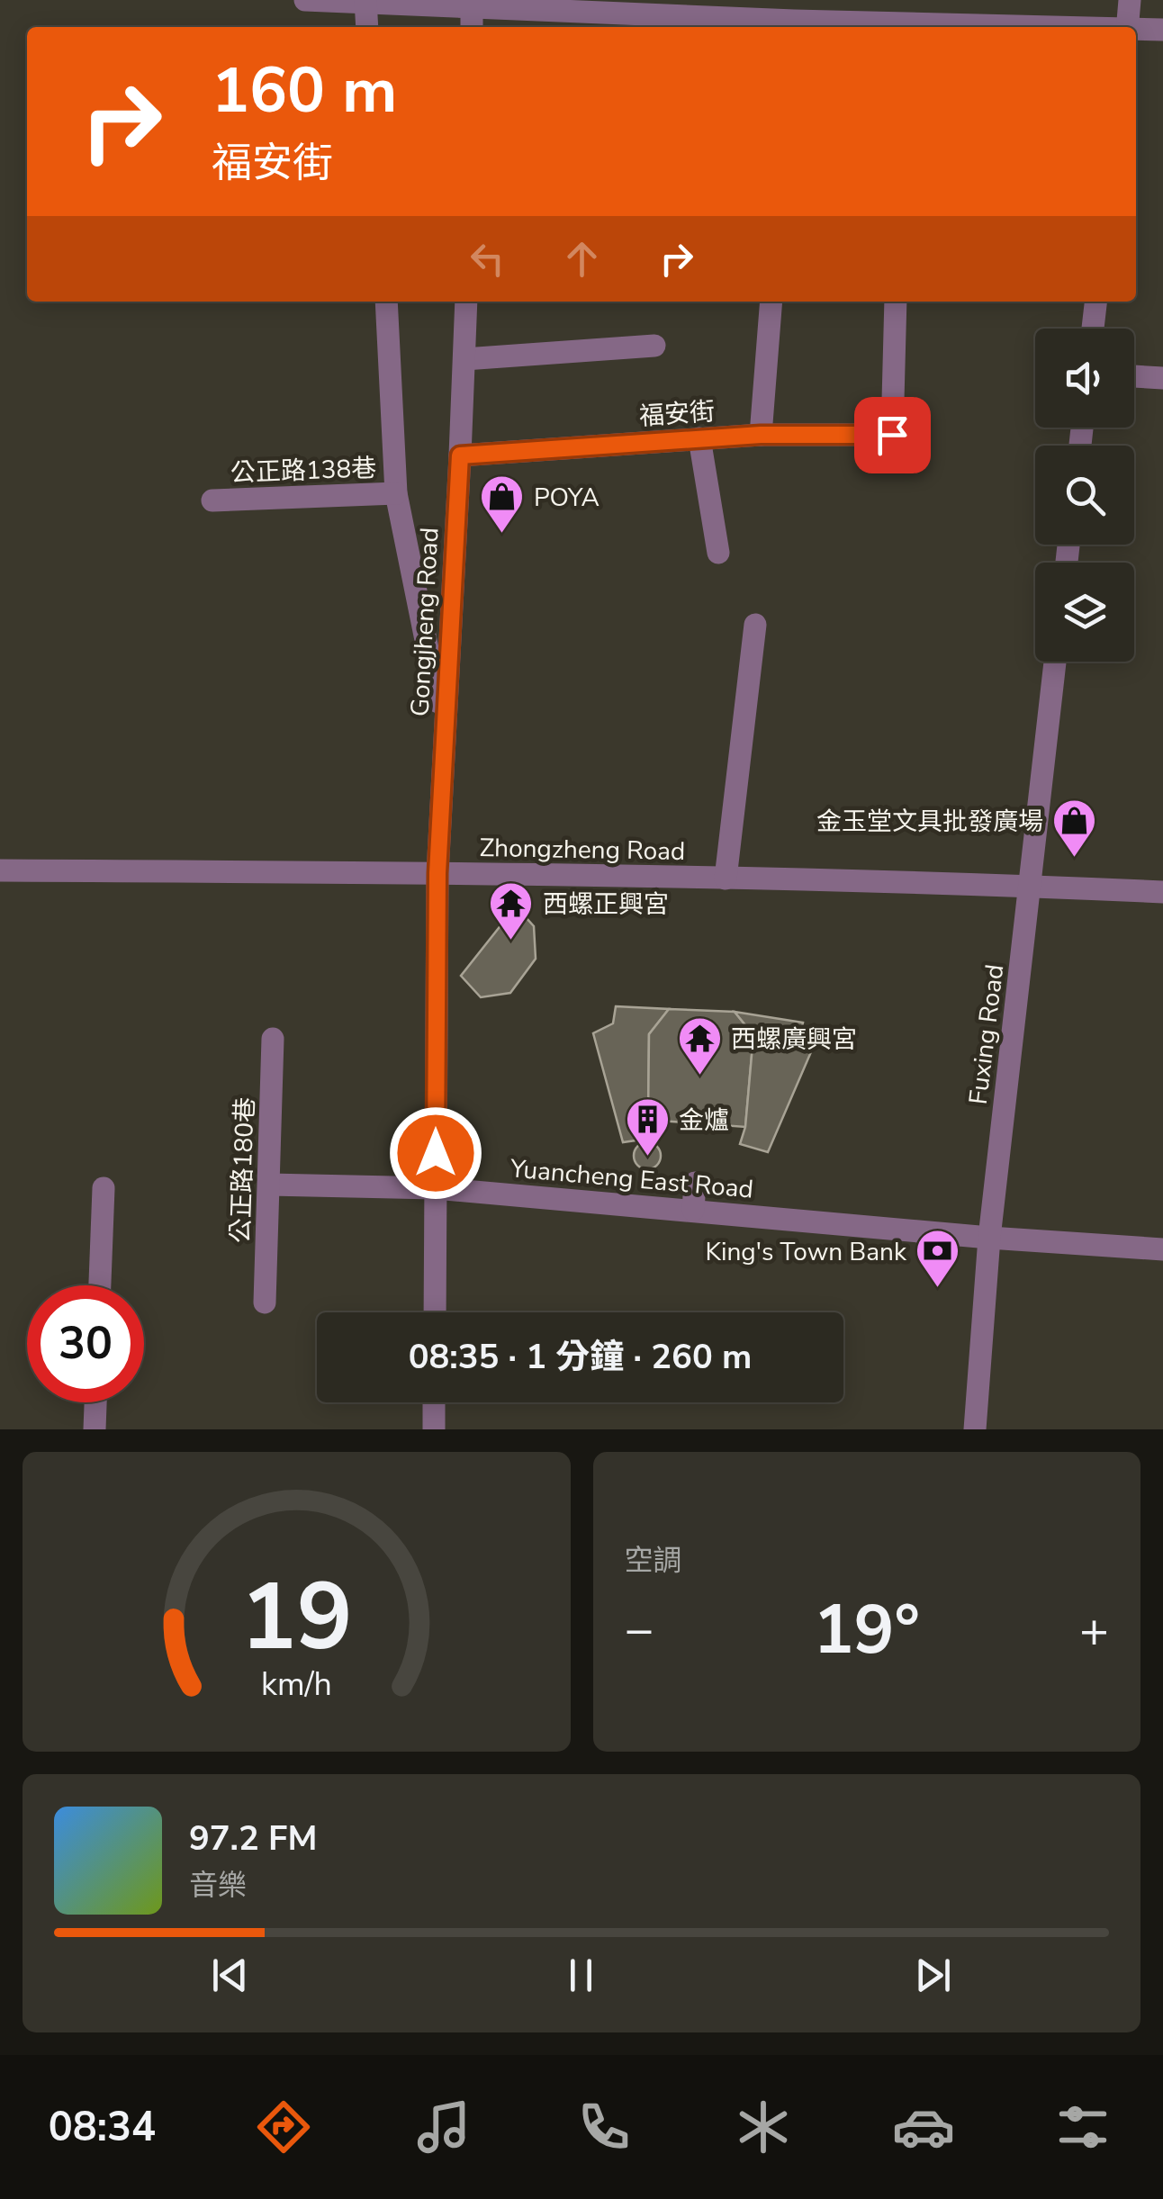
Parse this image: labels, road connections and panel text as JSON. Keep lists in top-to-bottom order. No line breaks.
{"streets":{"street":["福安街","公正路138巷","Gongjheng Road","Zhongzheng Road","Fuxing Road","公正路180巷","Yuancheng East Road"]},"crossings":[["福安街","Gongjheng Road"],["Gongjheng Road","Zhongzheng Road"],["Gongjheng Road","Yuancheng East Road"],["Zhongzheng Road","Fuxing Road"],["Fuxing Road","Yuancheng East Road"],["公正路180巷","Yuancheng East Road"]],"places":{"shop":["POYA","金玉堂文具批發廣場"],"temple":["西螺正興宮","西螺廣興宮"],"building":["金爐"],"bank":["King's Town Bank"]},"page":{"turn":["160 m","福安街"],"limit":"30","trip":"08:35 · 1 分鐘 · 260 m","tile":"空調","heat":["−","19°","+"],"song":["97.2 FM","音樂"],"tabs":"08:34","gauge":["19","km/h"]}}
